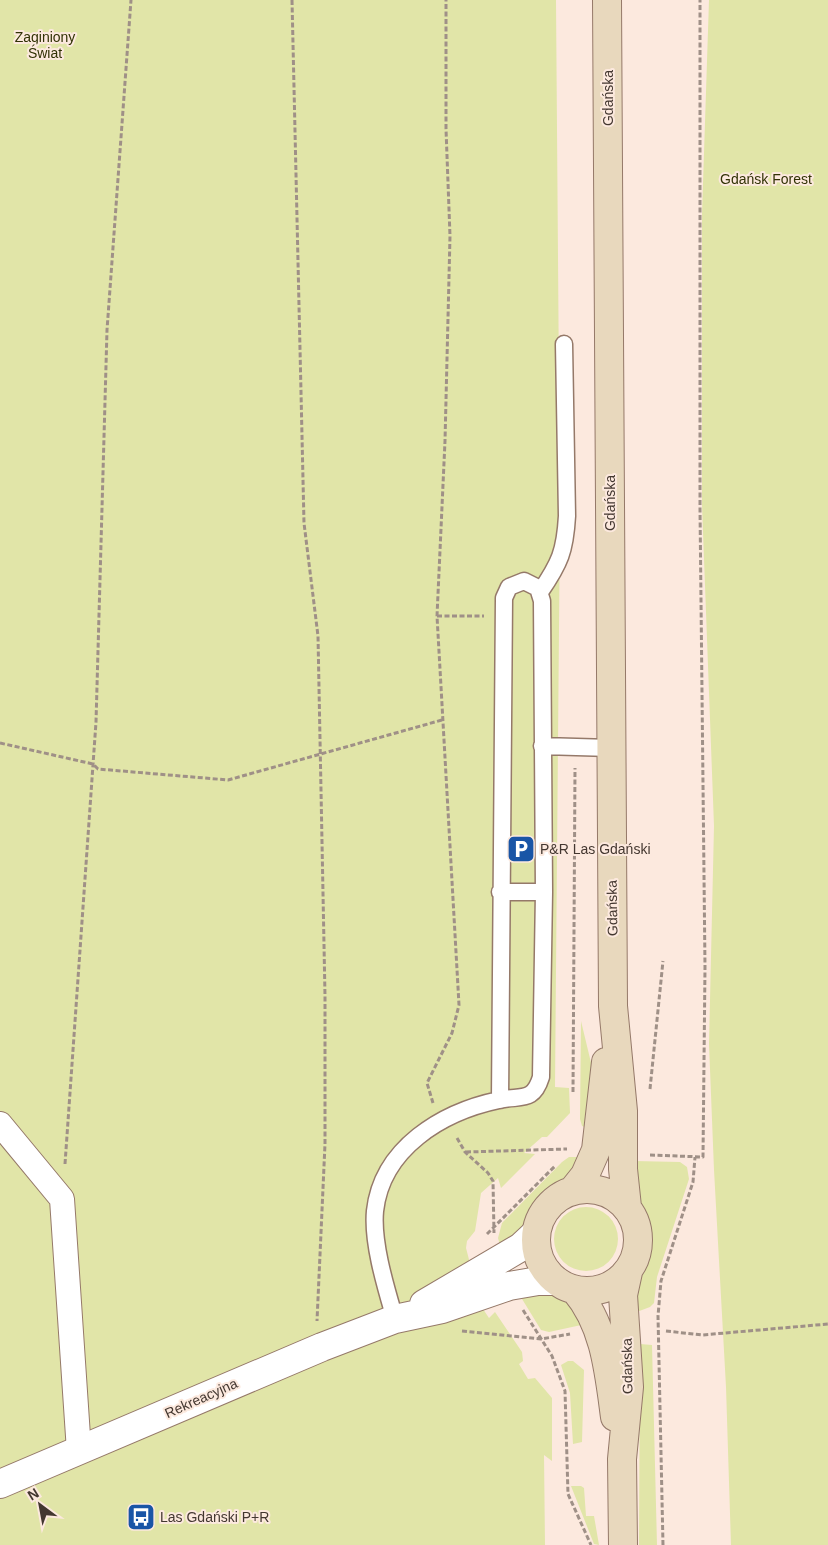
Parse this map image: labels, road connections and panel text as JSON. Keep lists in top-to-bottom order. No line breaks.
{"streets":{"main road":["Gdańska"],"street":["Rekreacyjna"]},"crossings":[["Gdańska","Rekreacyjna"]],"parks":["Zaginiony Świat","Gdańsk Forest"],"places":{"parking":["P&R Las Gdański"],"bus stop":["Las Gdański P+R"]},"north":"top left"}
